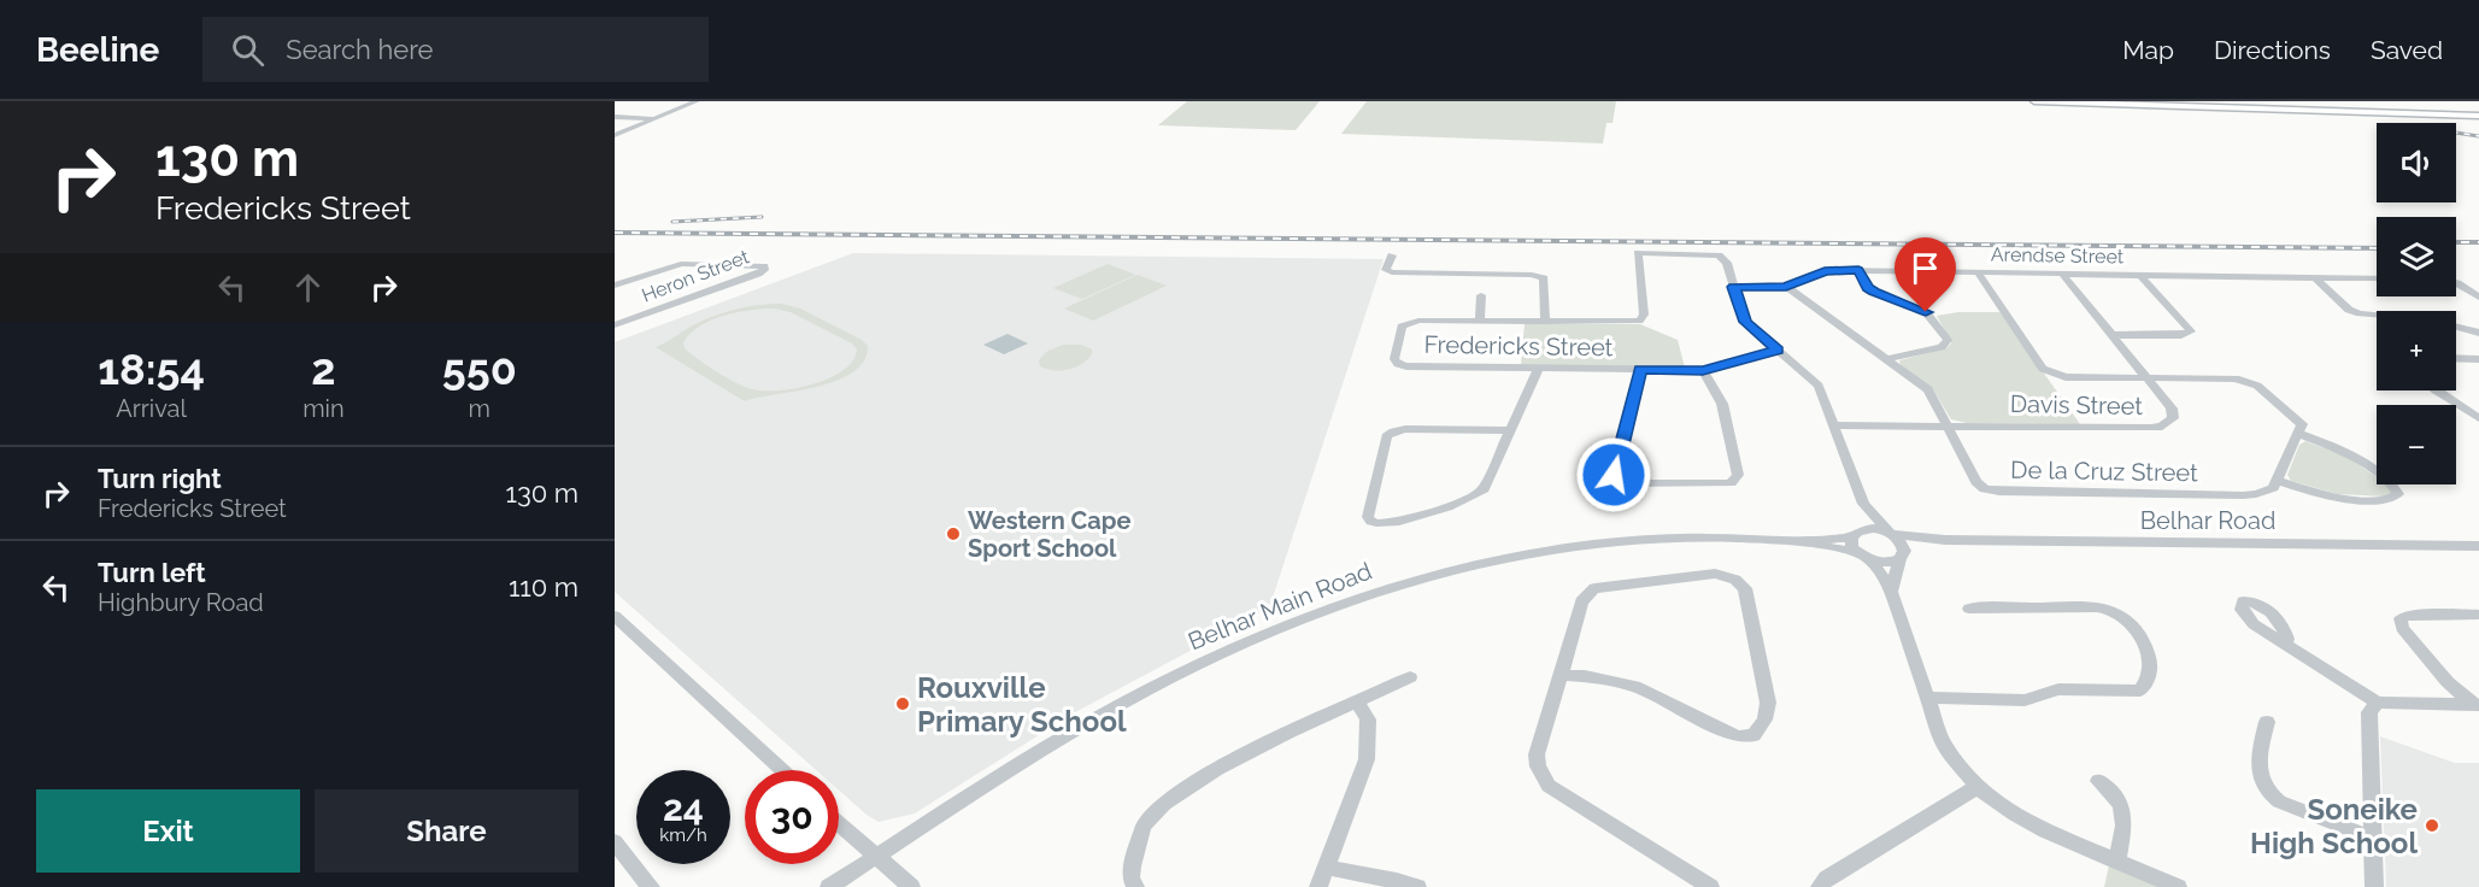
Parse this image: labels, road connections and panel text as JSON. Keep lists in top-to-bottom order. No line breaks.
{"streets":{"street":["Arendse Street","Heron Street","Fredericks Street","Davis Street","De la Cruz Street","Belhar Road","Belhar Main Road"]},"crossings":[["Arendse Street","Fredericks Street"],["Arendse Street","Davis Street"],["Arendse Street","De la Cruz Street"],["Davis Street","De la Cruz Street"]],"places":["Western Cape Sport School","Rouxville Primary School","Soneike High School"],"page":{"header":"Beeline","search":"Search here","nav":["Map","Directions","Saved"],"turn":["130 m","Fredericks Street"],"map_buttons":["+","−"],"eta":["18:54","Arrival","2","min","550","m"],"list":[{"name":"Turn right","note":"Fredericks Street","value":"130 m"},{"name":"Turn left","note":"Highbury Road","value":"110 m"}],"speed":"24 km/h","limit":"30","buttons":["Exit","Share"]}}
